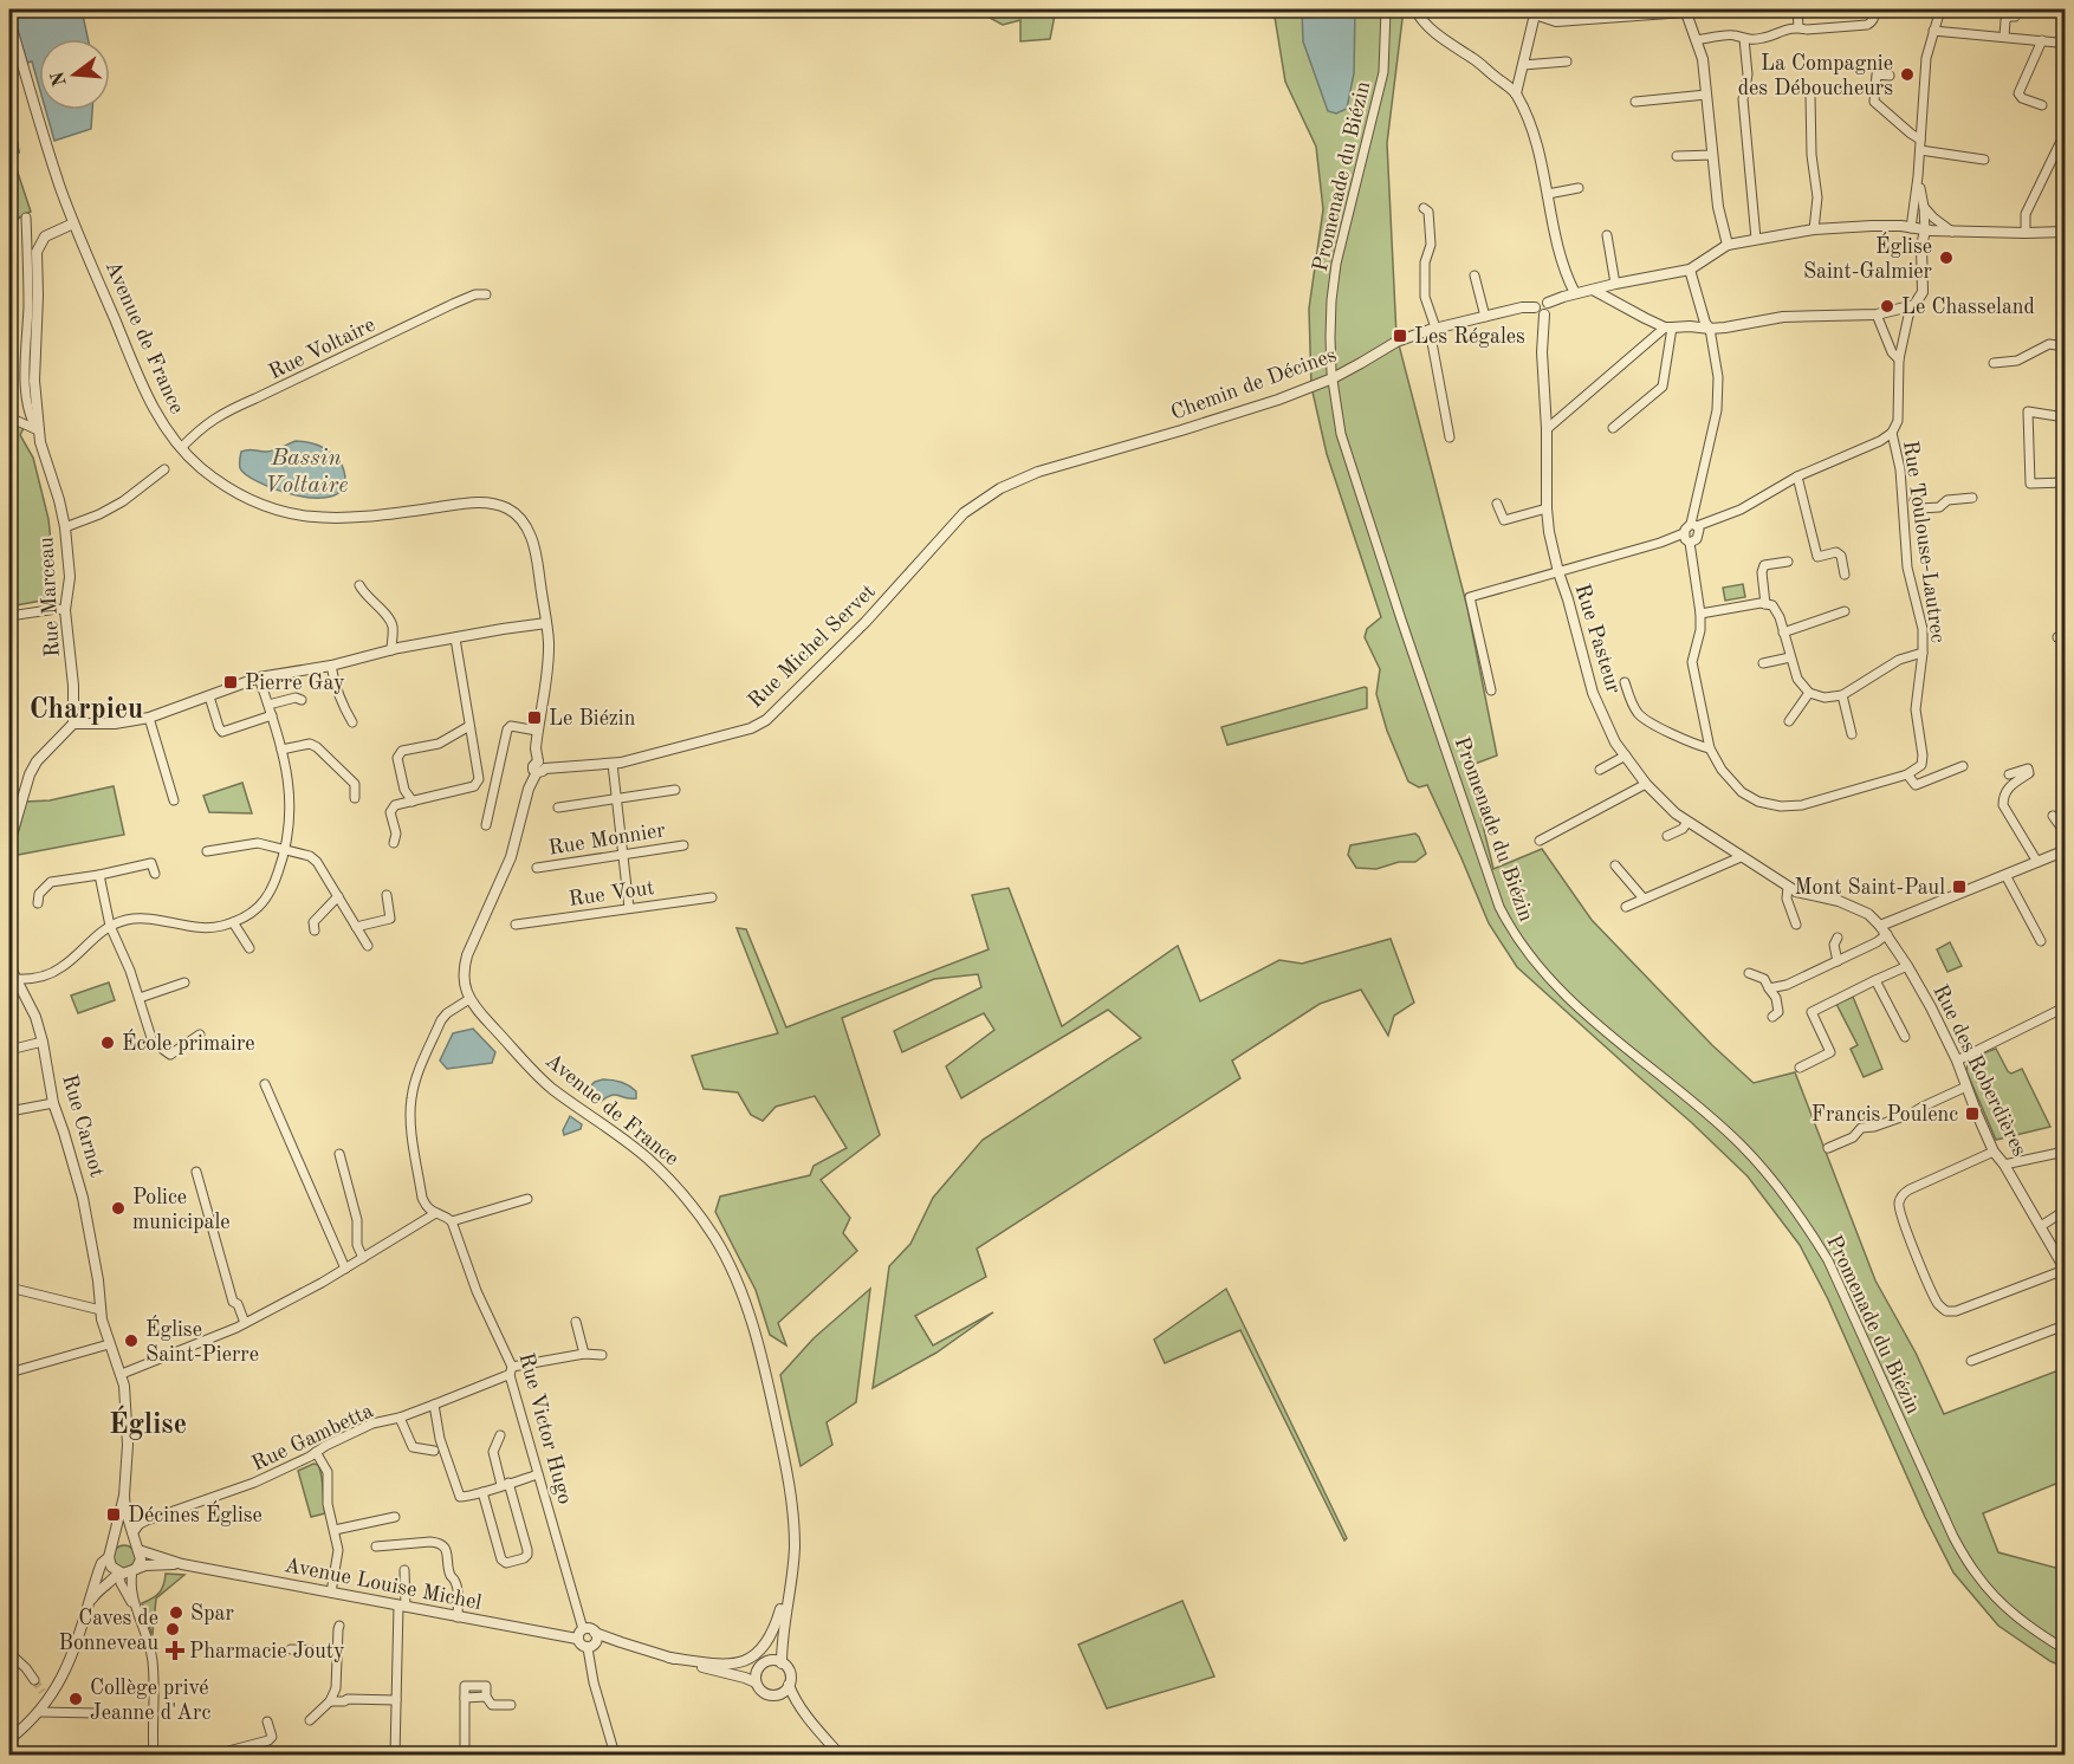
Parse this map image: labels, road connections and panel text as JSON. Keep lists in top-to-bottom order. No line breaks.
{"streets":{"street":["Promenade du Biézin","Avenue de France","Rue Voltaire","Chemin de Décines","Rue Toulouse-Lautrec","Rue Marceau","Rue Pasteur","Rue Michel Servet","Rue Monnier","Rue Vout","Rue des Roberdières","Rue Carnot","Rue Victor Hugo","Rue Gambetta","Avenue Louise Michel"]},"crossings":[["Promenade du Biézin","Chemin de Décines"],["Avenue de France","Rue Voltaire"],["Avenue de France","Rue Marceau"],["Avenue de France","Rue Michel Servet"],["Chemin de Décines","Rue Pasteur"],["Chemin de Décines","Rue Michel Servet"],["Rue Pasteur","Rue des Roberdières"],["Rue Victor Hugo","Rue Gambetta"],["Rue Victor Hugo","Avenue Louise Michel"]],"districts":["Charpieu","Église"],"water":["Bassin Voltaire"],"places":{"other":["La Compagnie des Déboucheurs","Église Saint-Galmier","Le Chasseland","École primaire","Police municipale","Église Saint-Pierre","Spar","Caves de Bonneveau","Collège privé Jeanne d'Arc"],"transit":["Les Régales","Pierre Gay","Le Biézin","Mont Saint-Paul","Francis Poulenc","Décines Église"],"health":["Pharmacie Jouty"]},"north":"left"}
